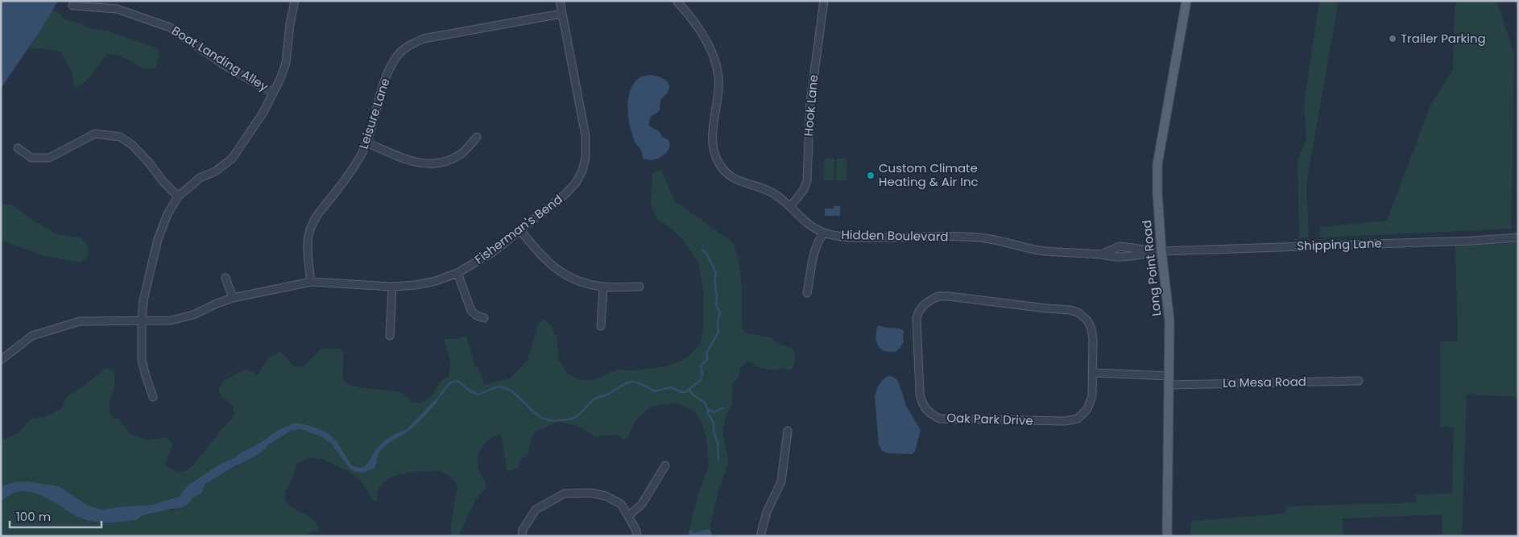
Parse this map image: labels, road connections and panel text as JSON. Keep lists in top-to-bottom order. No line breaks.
{"streets":{"main road":["Long Point Road"],"street":["Boat Landing Alley","Hook Lane","Leisure Lane","Fisherman's Bend","Hidden Boulevard","Shipping Lane","La Mesa Road","Oak Park Drive"]},"crossings":[["Hook Lane","Hidden Boulevard"],["Leisure Lane","Fisherman's Bend"],["Hidden Boulevard","Shipping Lane"],["Hidden Boulevard","Long Point Road"],["Shipping Lane","Long Point Road"],["Long Point Road","La Mesa Road"],["La Mesa Road","Oak Park Drive"]],"places":["Trailer Parking","Custom Climate Heating & Air Inc"],"scale_bar":"100 m"}
